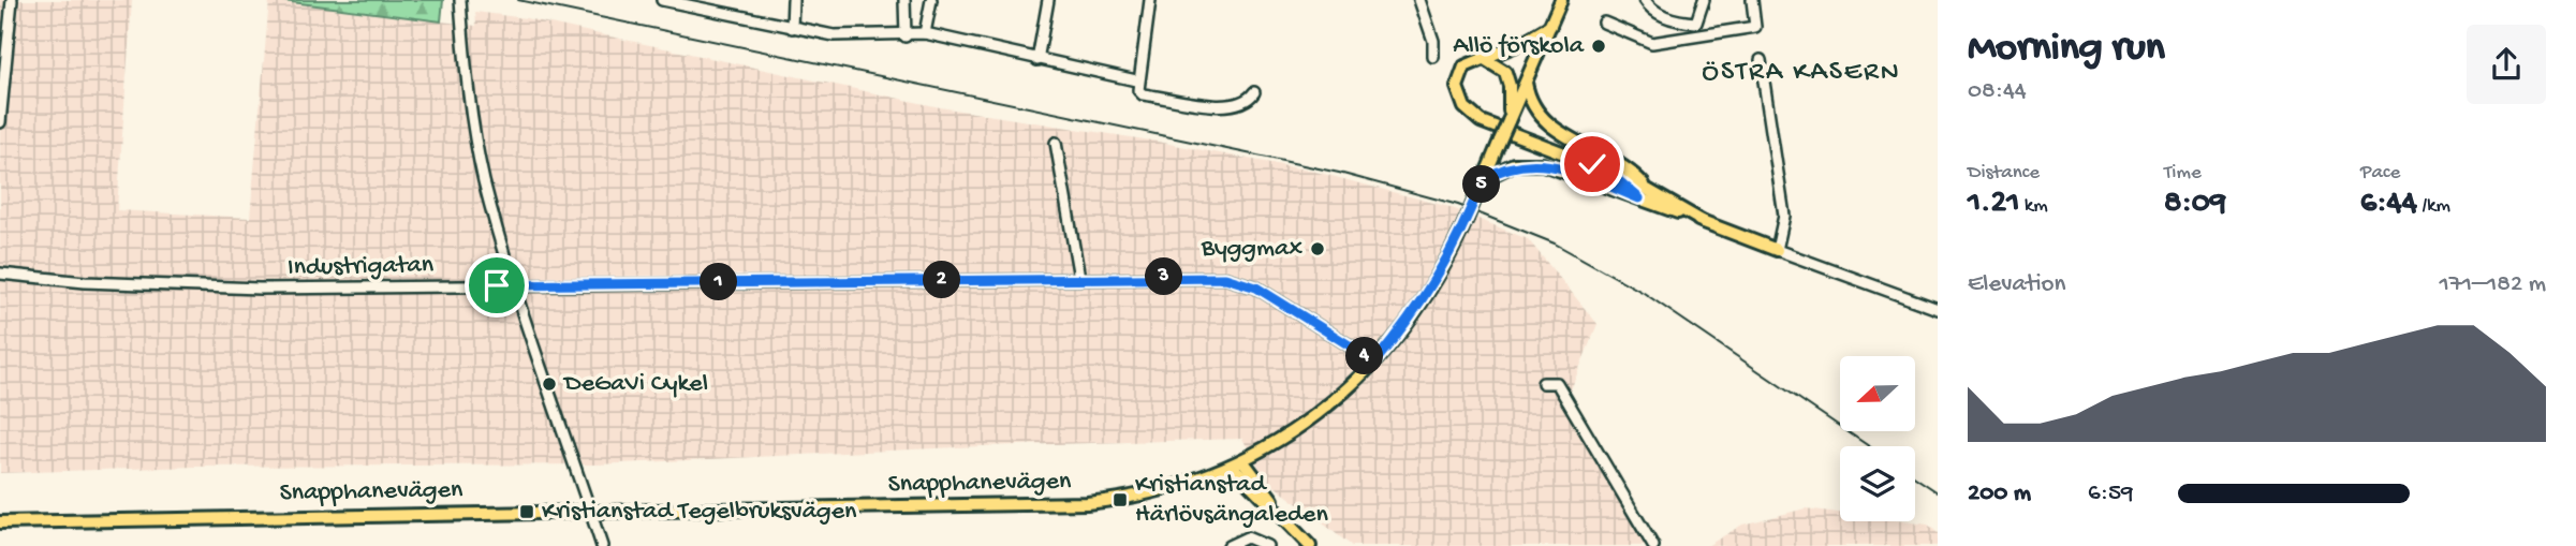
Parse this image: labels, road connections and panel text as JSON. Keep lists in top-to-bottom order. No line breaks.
{"streets":{"main road":["Snapphanevägen"],"street":["Industrigatan"]},"crossings":[["Industrigatan","Snapphanevägen"]],"districts":["ÖSTRA KASERN"],"places":{"other":["Allö förskola","Byggmax","DeGaVi Cykel"],"transit":["Kristianstad Härlövsängaleden","Kristianstad Tegelbruksvägen"]},"north":"left","page":{"heading":["Morning run","08:44"],"stats":[["Distance","1.21 km"],["Time","8:09"],["Pace","6:44 /km"]],"pins":["5","3","2","1","4"],"chart":["Elevation","171–182 m"],"list":[{"name":"200 m","note":"6:59"}]}}
